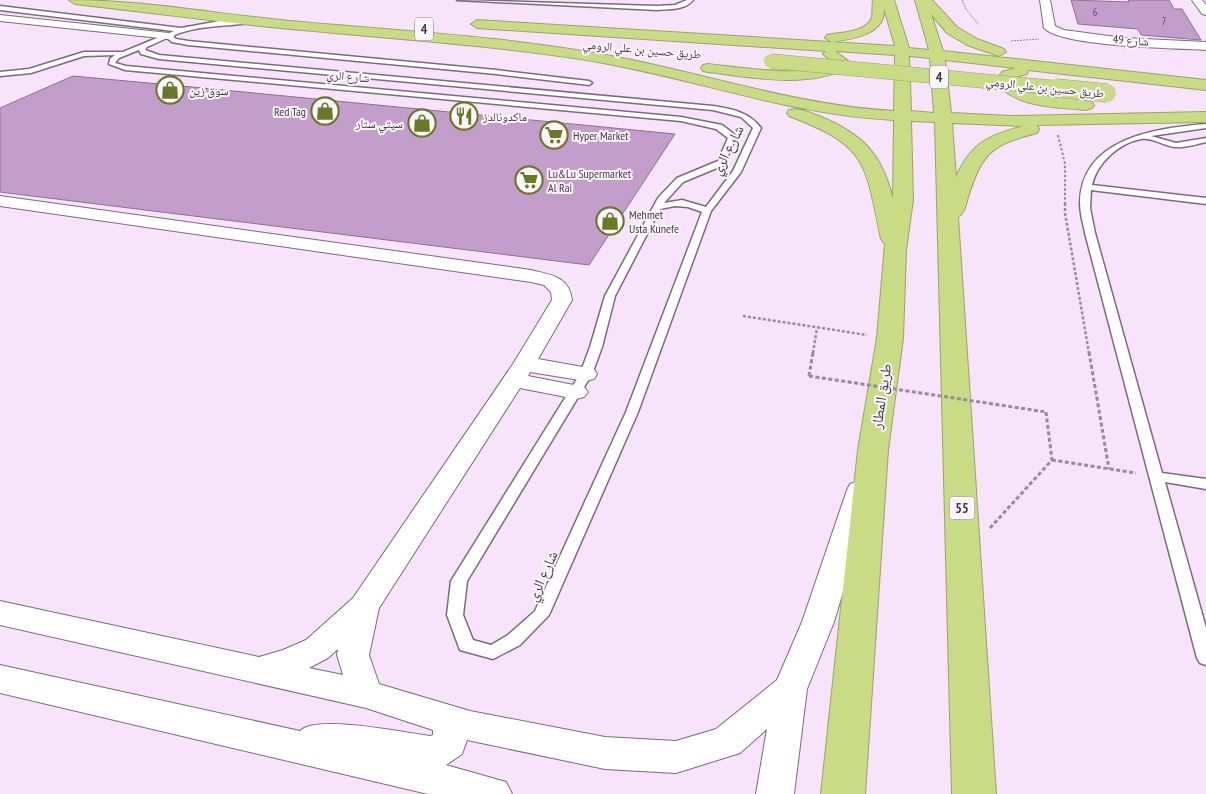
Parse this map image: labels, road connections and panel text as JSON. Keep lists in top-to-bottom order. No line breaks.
{"streets":{"highway":["4","طريق حسين بن علي الرومي","طريق المطار","55"],"street":["شارع 49"],"lane":["شارع الري"]},"places":{"shop":["سوق زين","Red Tag","سيتي ستار","Mehmet Usta Kunefe"],"restaurant":["ماكدونالدز"],"supermarket":["Hyper Market","Lu&Lu Supermarket Al Rai"]},"house_numbers":["6","7"]}
